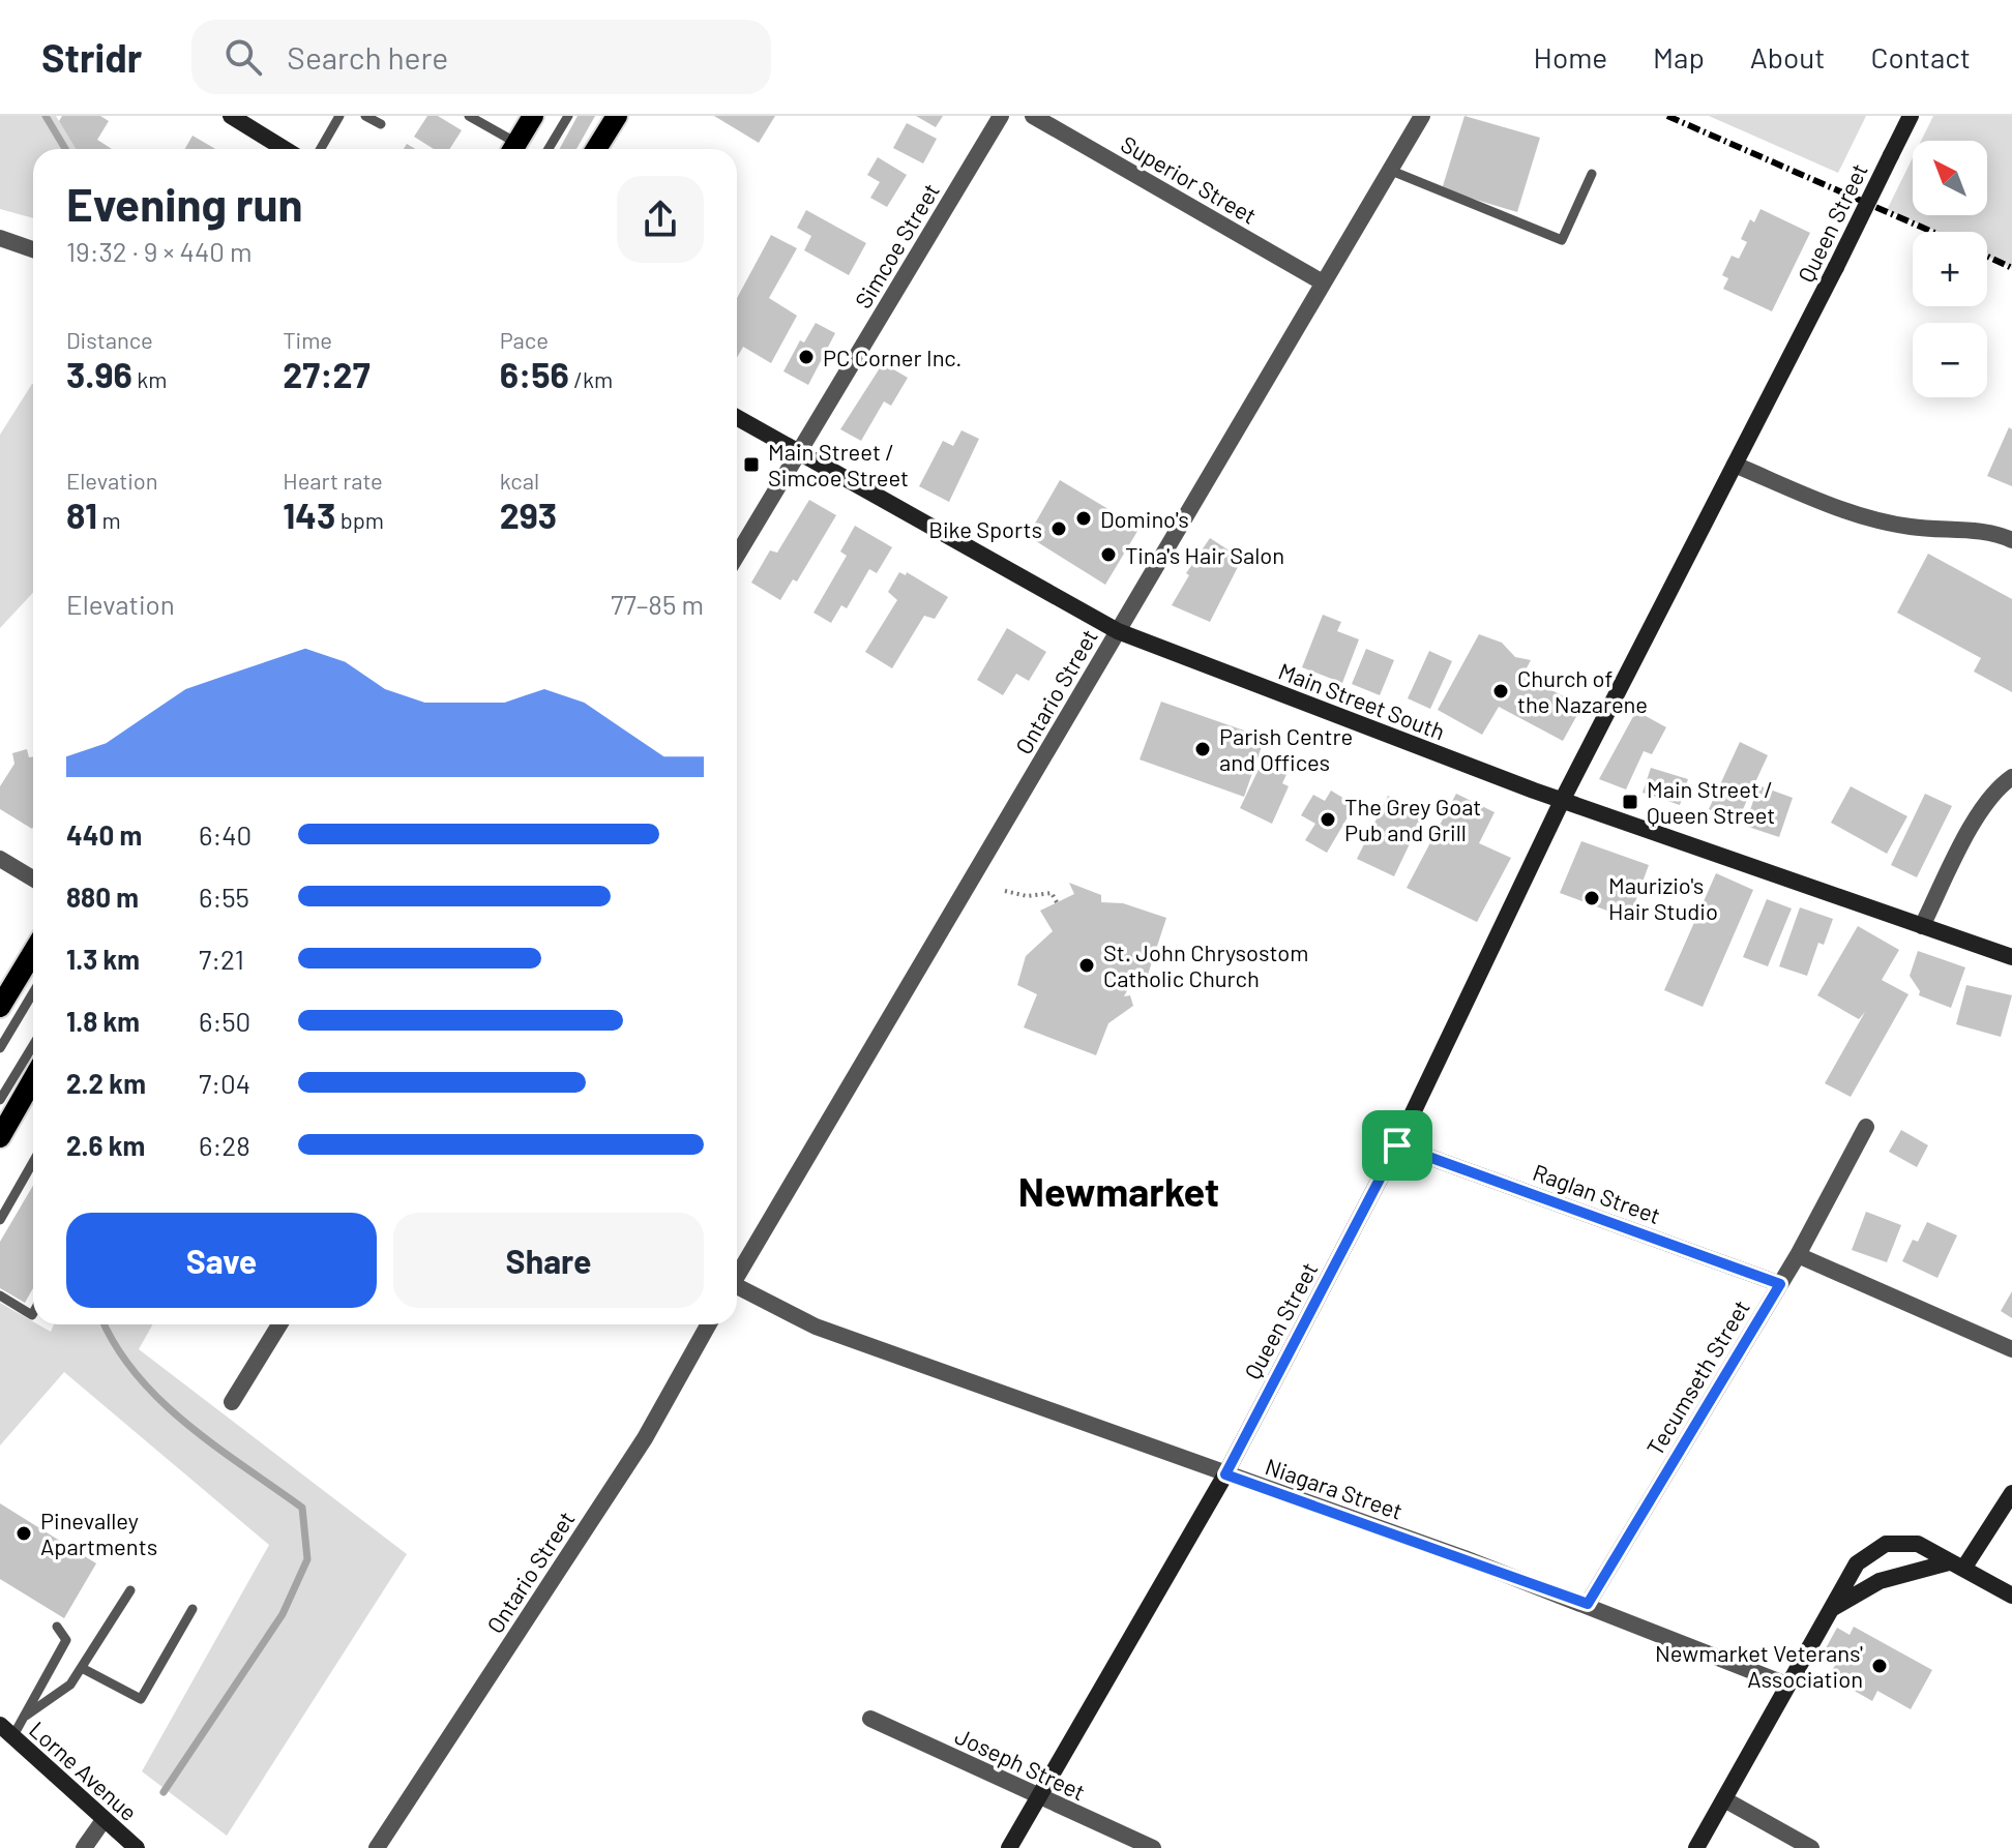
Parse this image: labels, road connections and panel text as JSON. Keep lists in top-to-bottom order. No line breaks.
{"streets":{"main road":["Queen Street","Main Street South","Lorne Avenue"],"street":["Superior Street","Simcoe Street","Ontario Street","Raglan Street","Tecumseth Street","Niagara Street","Joseph Street"]},"crossings":[["Superior Street","Ontario Street"],["Queen Street","Main Street South"],["Queen Street","Raglan Street"],["Queen Street","Niagara Street"],["Queen Street","Joseph Street"],["Simcoe Street","Main Street South"],["Ontario Street","Main Street South"],["Raglan Street","Tecumseth Street"],["Tecumseth Street","Niagara Street"]],"districts":["Newmarket"],"places":{"other":["PC Corner Inc.","Domino's","Bike Sports","Tina's Hair Salon","Church of the Nazarene","Parish Centre and Offices","The Grey Goat Pub and Grill","Maurizio's Hair Studio","St. John Chrysostom Catholic Church","Pinevalley Apartments","Newmarket Veterans' Association"],"transit":["Main Street / Simcoe Street","Main Street / Queen Street"]},"north":"top left","page":{"header":"Stridr","search":"Search here","nav":["Home","Map","About","Contact"],"map_buttons":["+","−"],"heading":["Evening run","19:32 · 9 × 440 m"],"stats":[["Distance","3.96 km"],["Time","27:27"],["Pace","6:56 /km"],["Elevation","81 m"],["Heart rate","143 bpm"],["kcal","293"]],"chart":["Elevation","77–85 m"],"list":[{"name":"440 m","note":"6:40"},{"name":"880 m","note":"6:55"},{"name":"1.3 km","note":"7:21"},{"name":"1.8 km","note":"6:50"},{"name":"2.2 km","note":"7:04"},{"name":"2.6 km","note":"6:28"}],"buttons":["Save","Share"]}}
